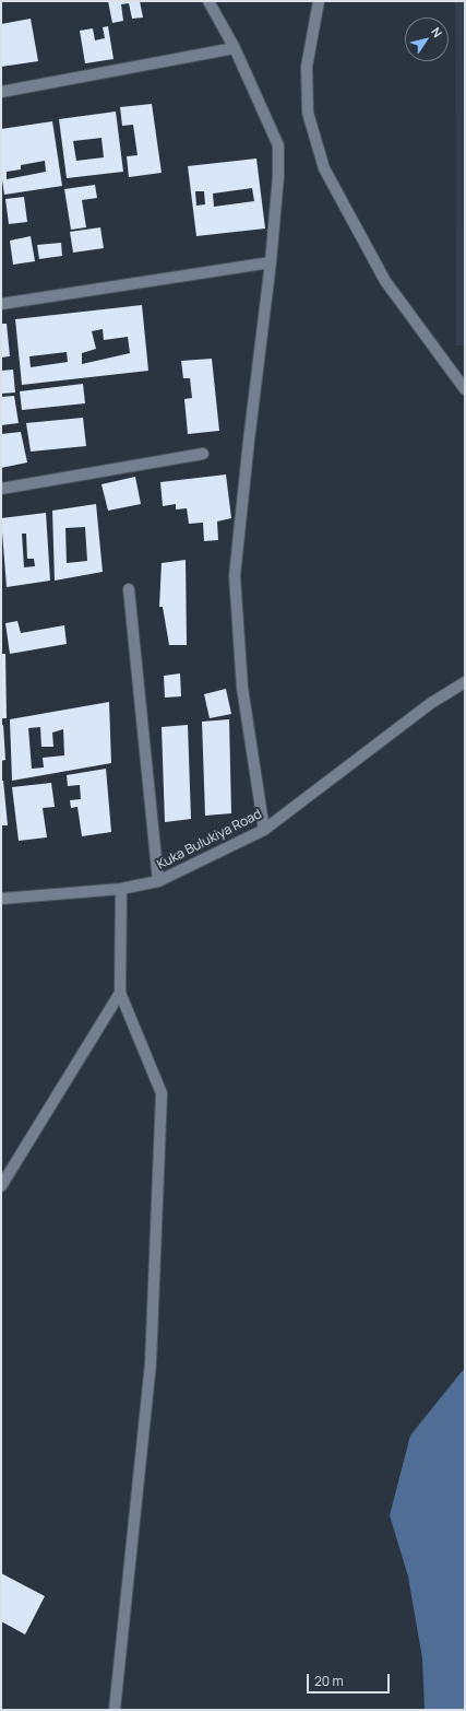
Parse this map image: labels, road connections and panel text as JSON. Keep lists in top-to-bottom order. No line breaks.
{"streets":{"street":["Kuka Bulukiya Road"]},"scale_bar":"20 m","north":"top right"}
